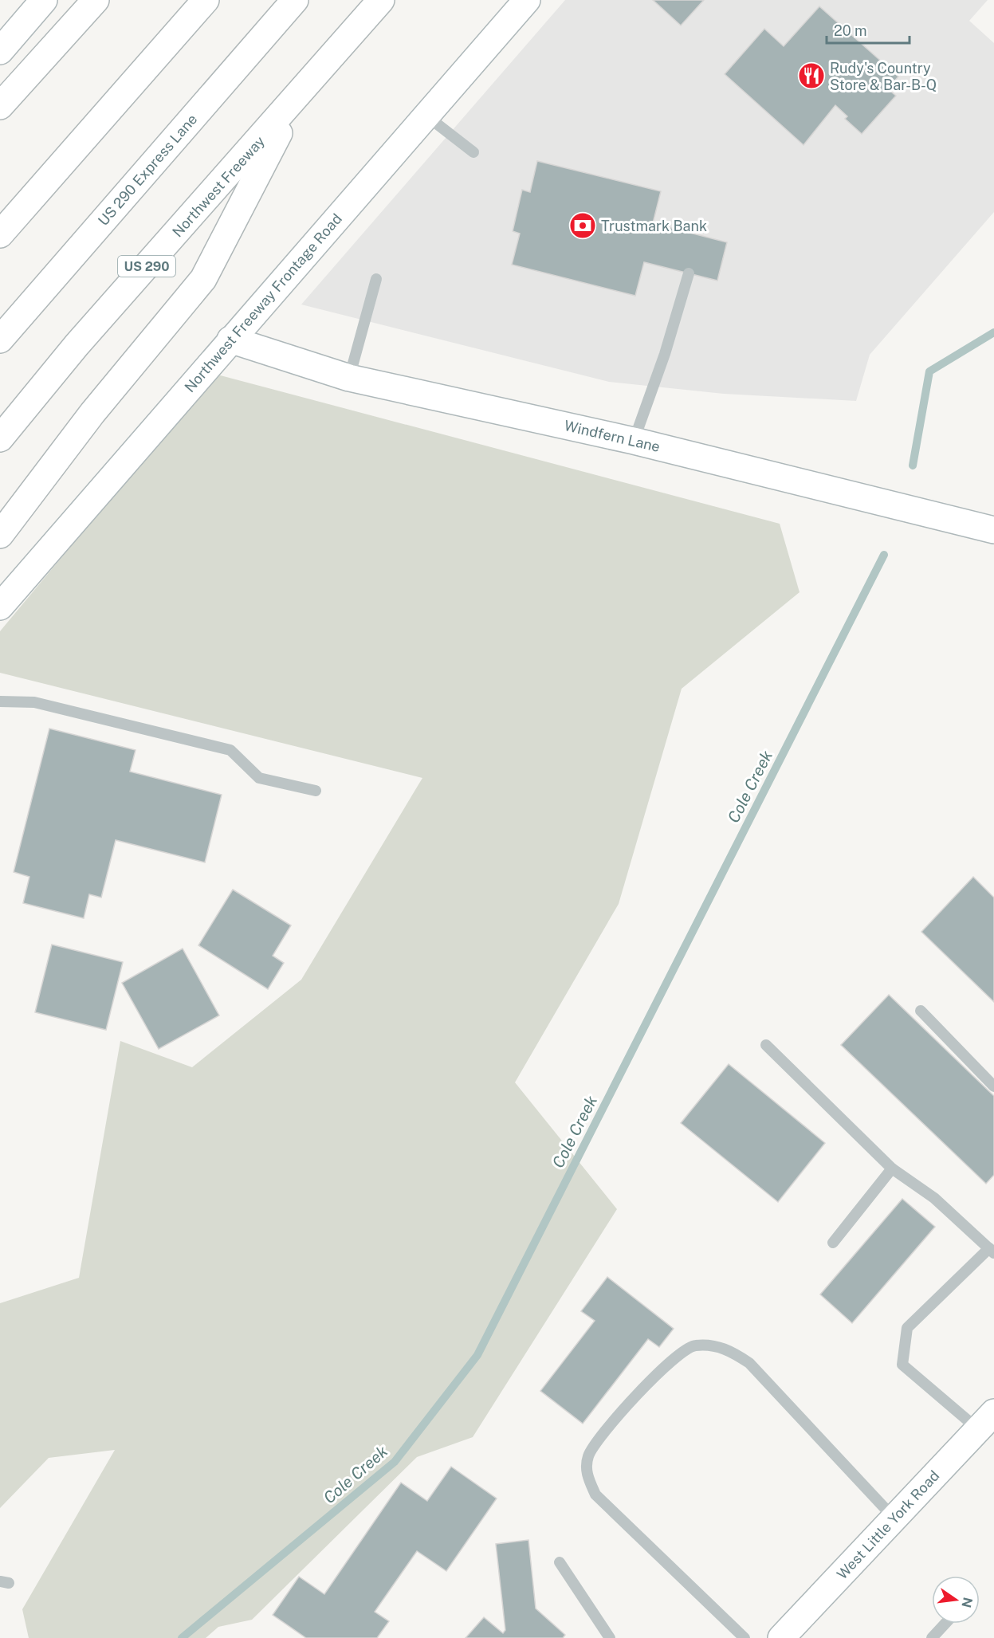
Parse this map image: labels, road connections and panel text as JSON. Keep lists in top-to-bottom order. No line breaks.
{"streets":{"main road":["US 290 Express Lane","Northwest Freeway","US 290","Northwest Freeway Frontage Road","Windfern Lane","West Little York Road"]},"crossings":[["Northwest Freeway Frontage Road","Windfern Lane"]],"water":["Cole Creek"],"places":{"restaurant":["Rudy's Country Store & Bar-B-Q"],"bank":["Trustmark Bank"]},"scale_bar":"20 m","north":"right"}
